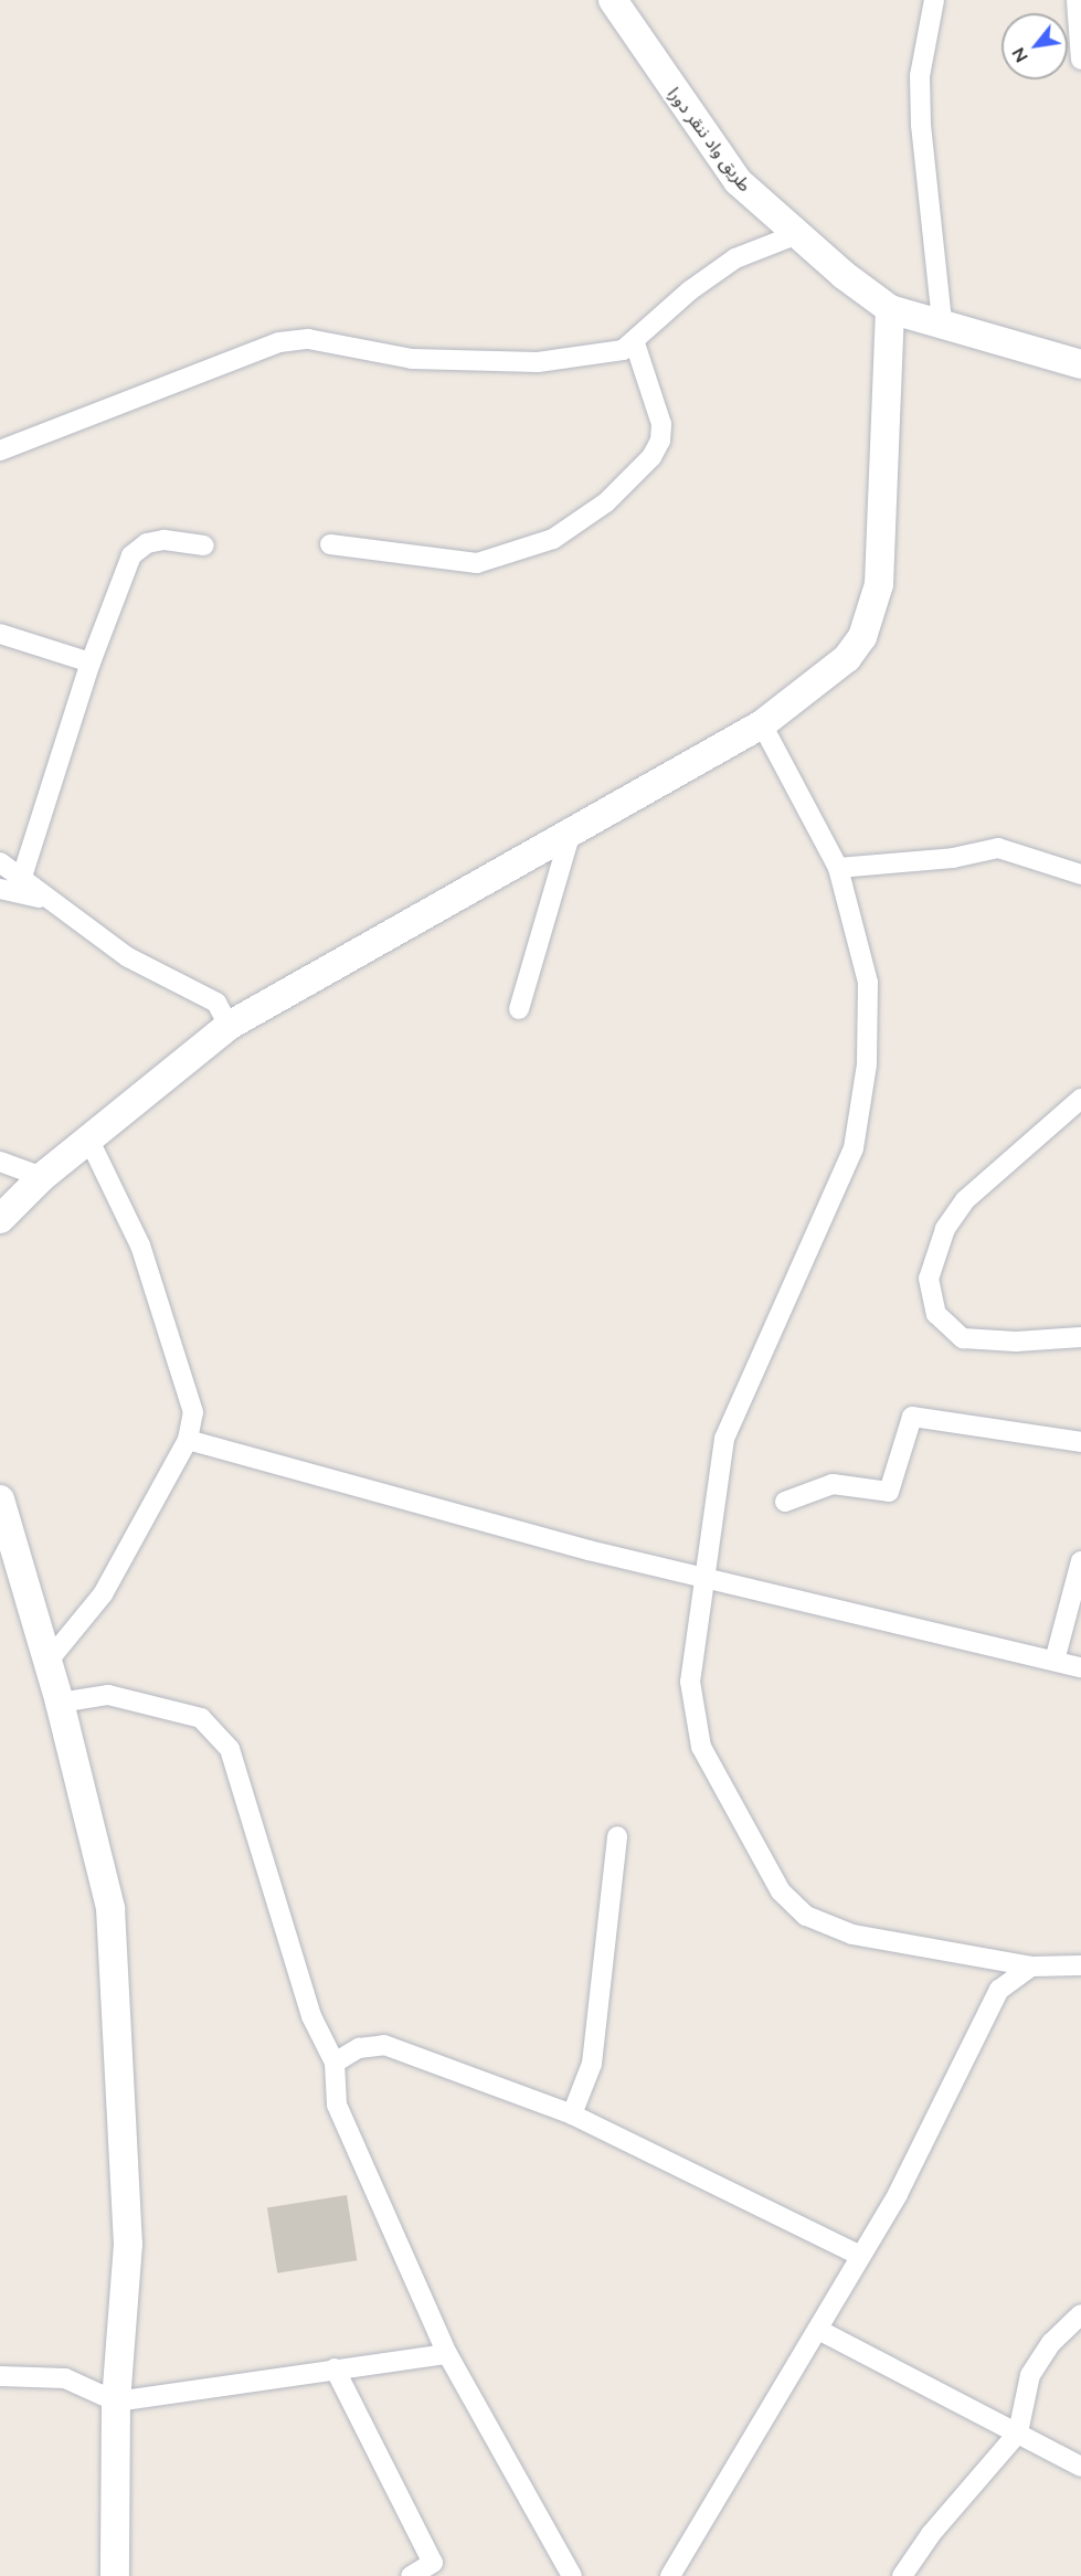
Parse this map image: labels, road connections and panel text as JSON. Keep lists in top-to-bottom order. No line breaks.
{"streets":{"street":["طريق واد ننقر دورا"]},"north":"bottom left"}
